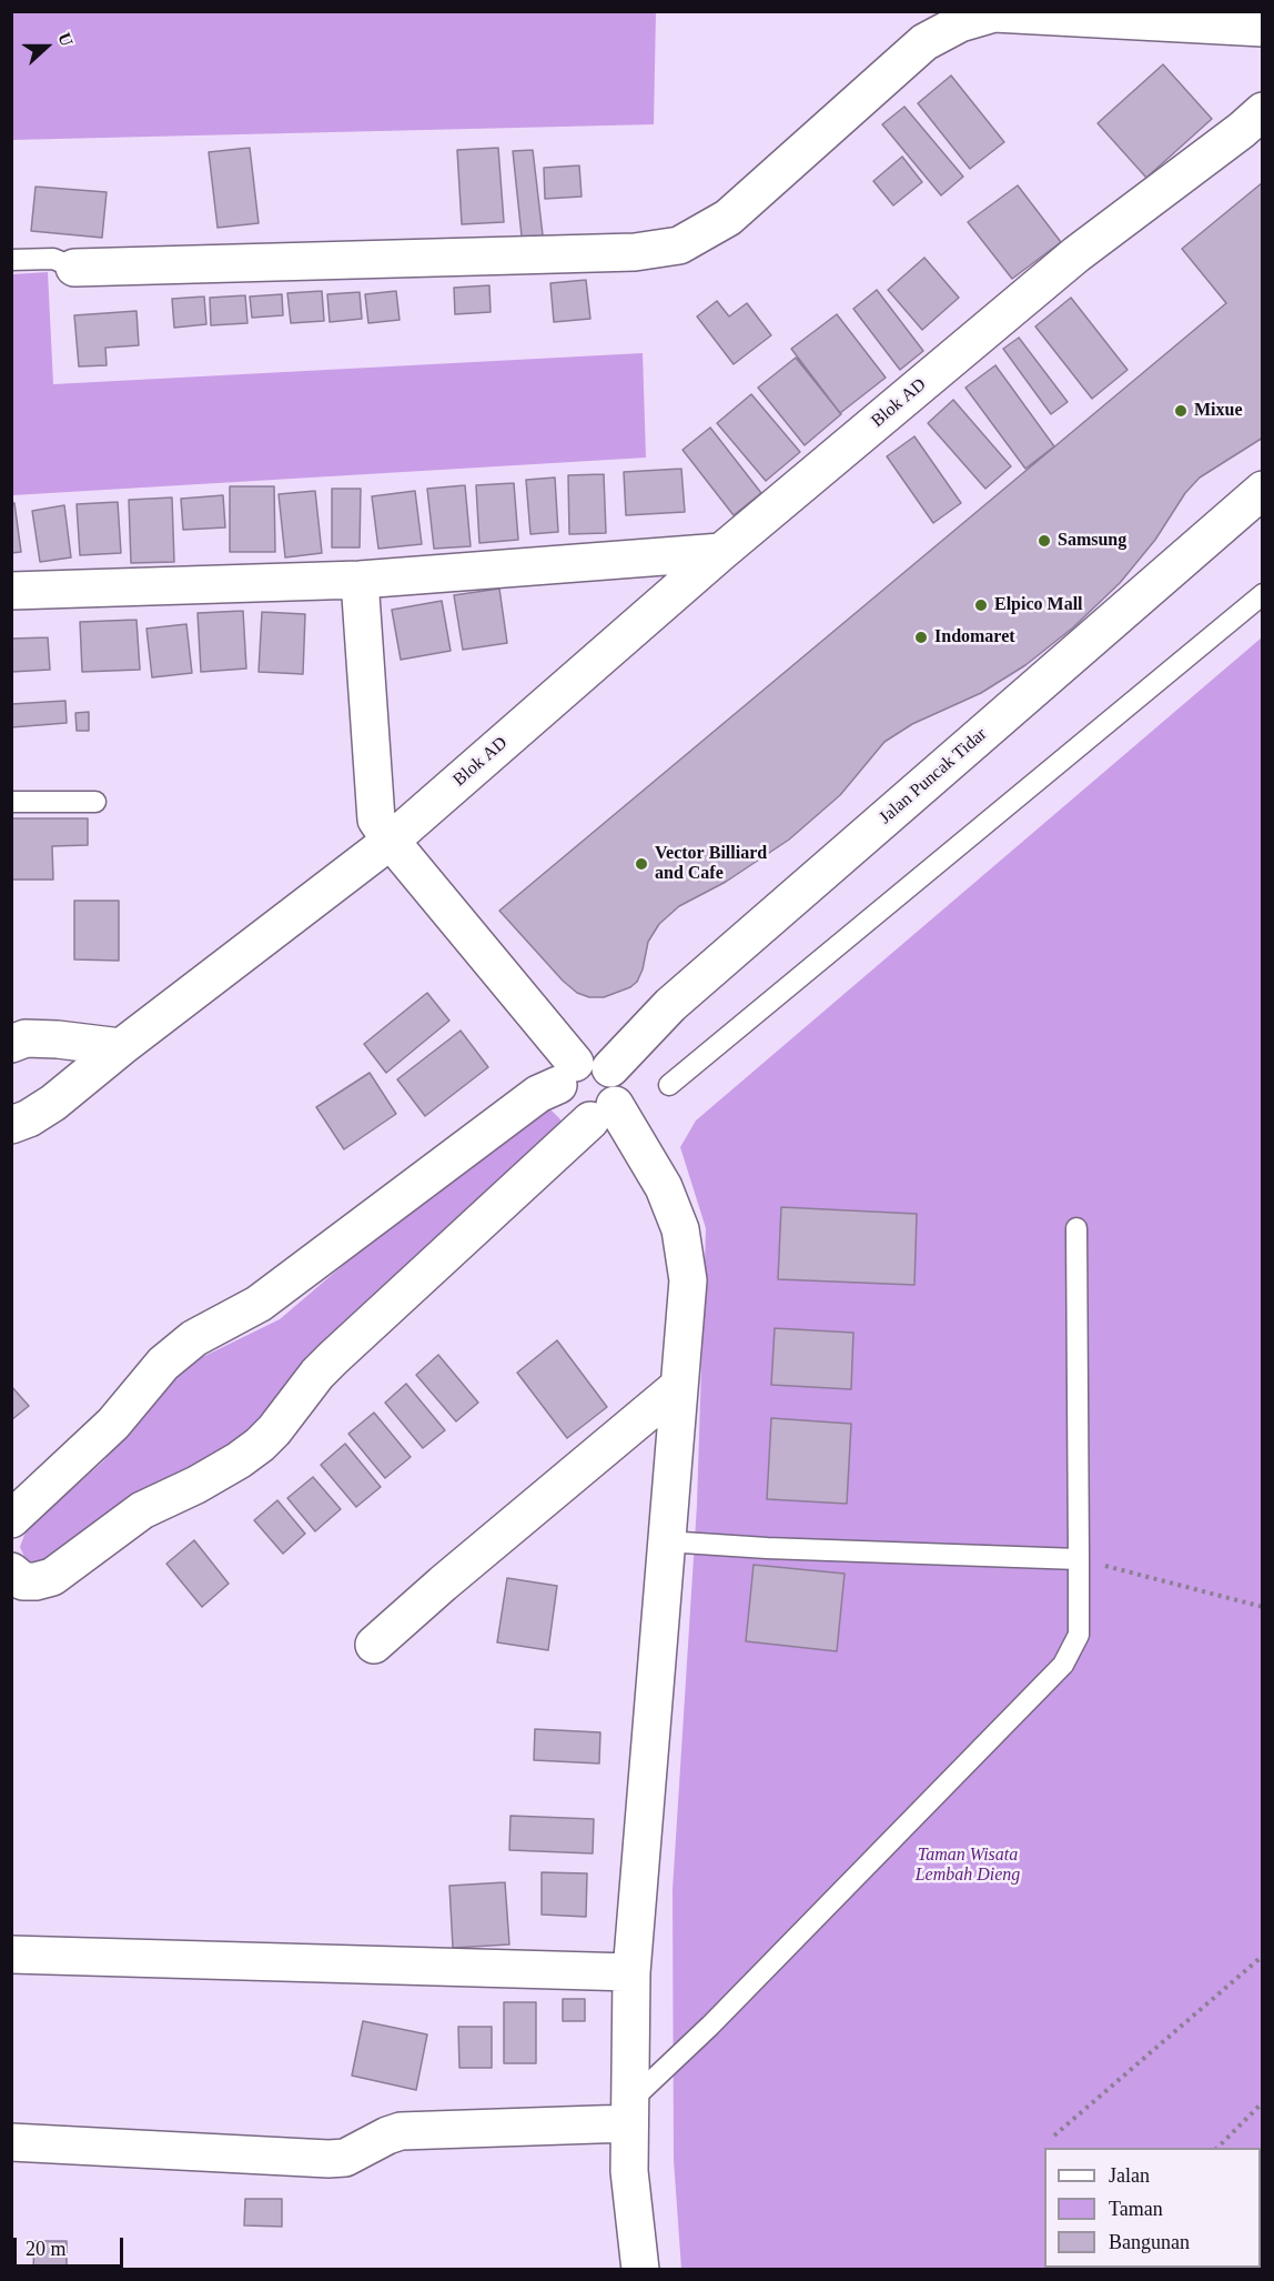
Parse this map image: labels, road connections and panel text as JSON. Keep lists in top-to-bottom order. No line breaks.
{"streets":{"street":["Blok AD","Jalan Puncak Tidar"]},"parks":["Taman Wisata Lembah Dieng"],"places":["Mixue","Samsung","Elpico Mall","Indomaret","Vector Billiard and Cafe"],"legend":["Jalan","Taman","Bangunan"],"scale_bar":"20 m","north":"right"}
